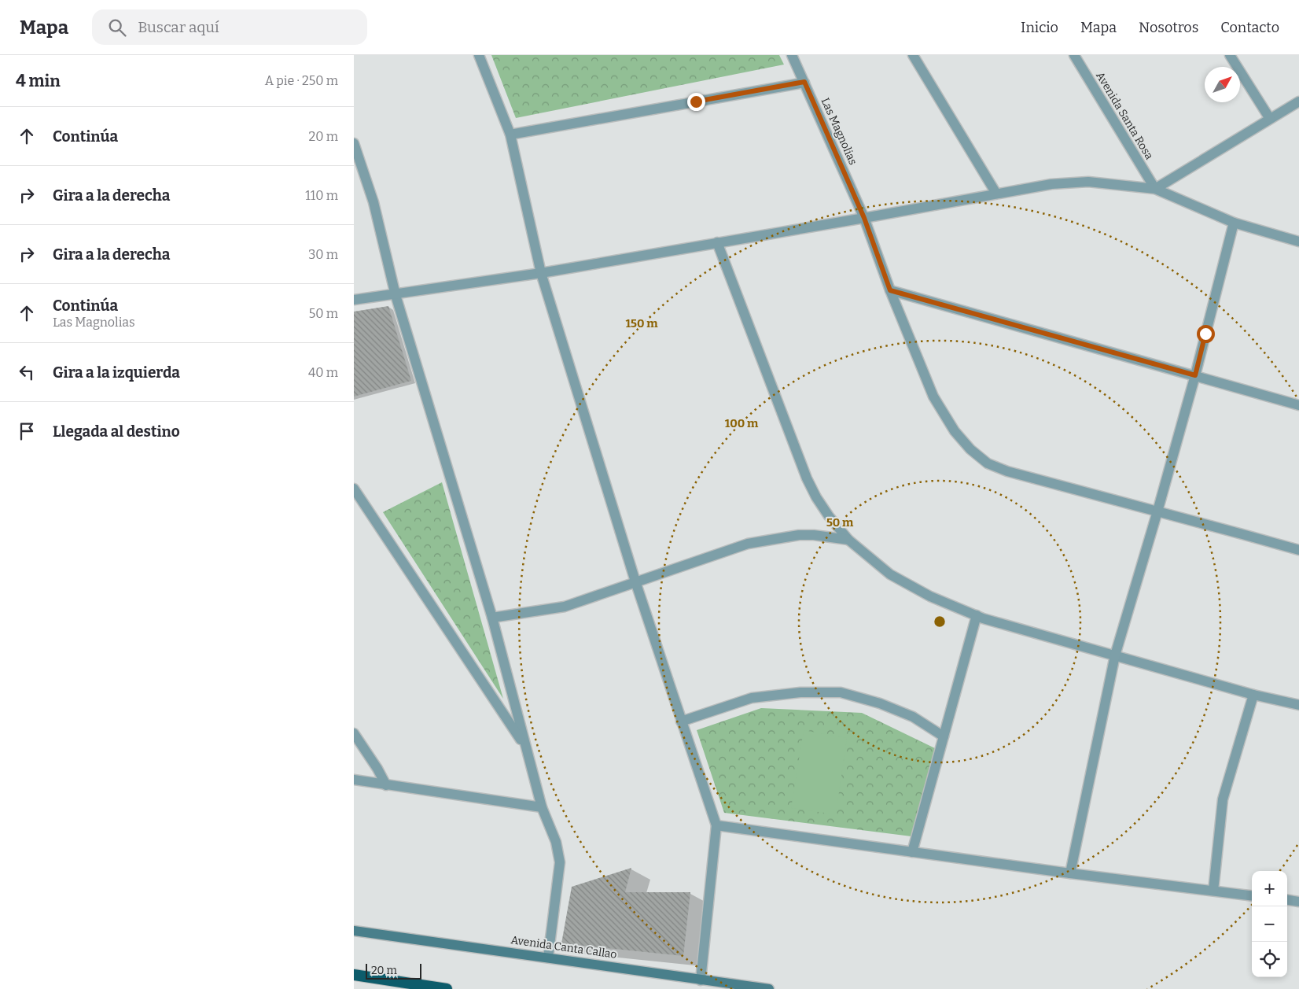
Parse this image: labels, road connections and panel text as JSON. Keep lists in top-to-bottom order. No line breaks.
{"streets":{"main road":["Avenida Canta Callao"],"street":["Avenida Santa Rosa","Las Magnolias"]},"scale_bar":"20 m","north":"top right","page":{"header":"Mapa","search":"Buscar aquí","nav":["Inicio","Mapa","Nosotros","Contacto"],"heading":["4 min","A pie · 250 m"],"list":[["Continúa","20 m"],["Gira a la derecha","110 m"],["Gira a la derecha","30 m"],["Continúa","Las Magnolias","50 m"],["Gira a la izquierda","40 m"],"Llegada al destino"],"map_buttons":["+","−"],"scale":"20 m"},"rings":["150 m","100 m","50 m"]}
